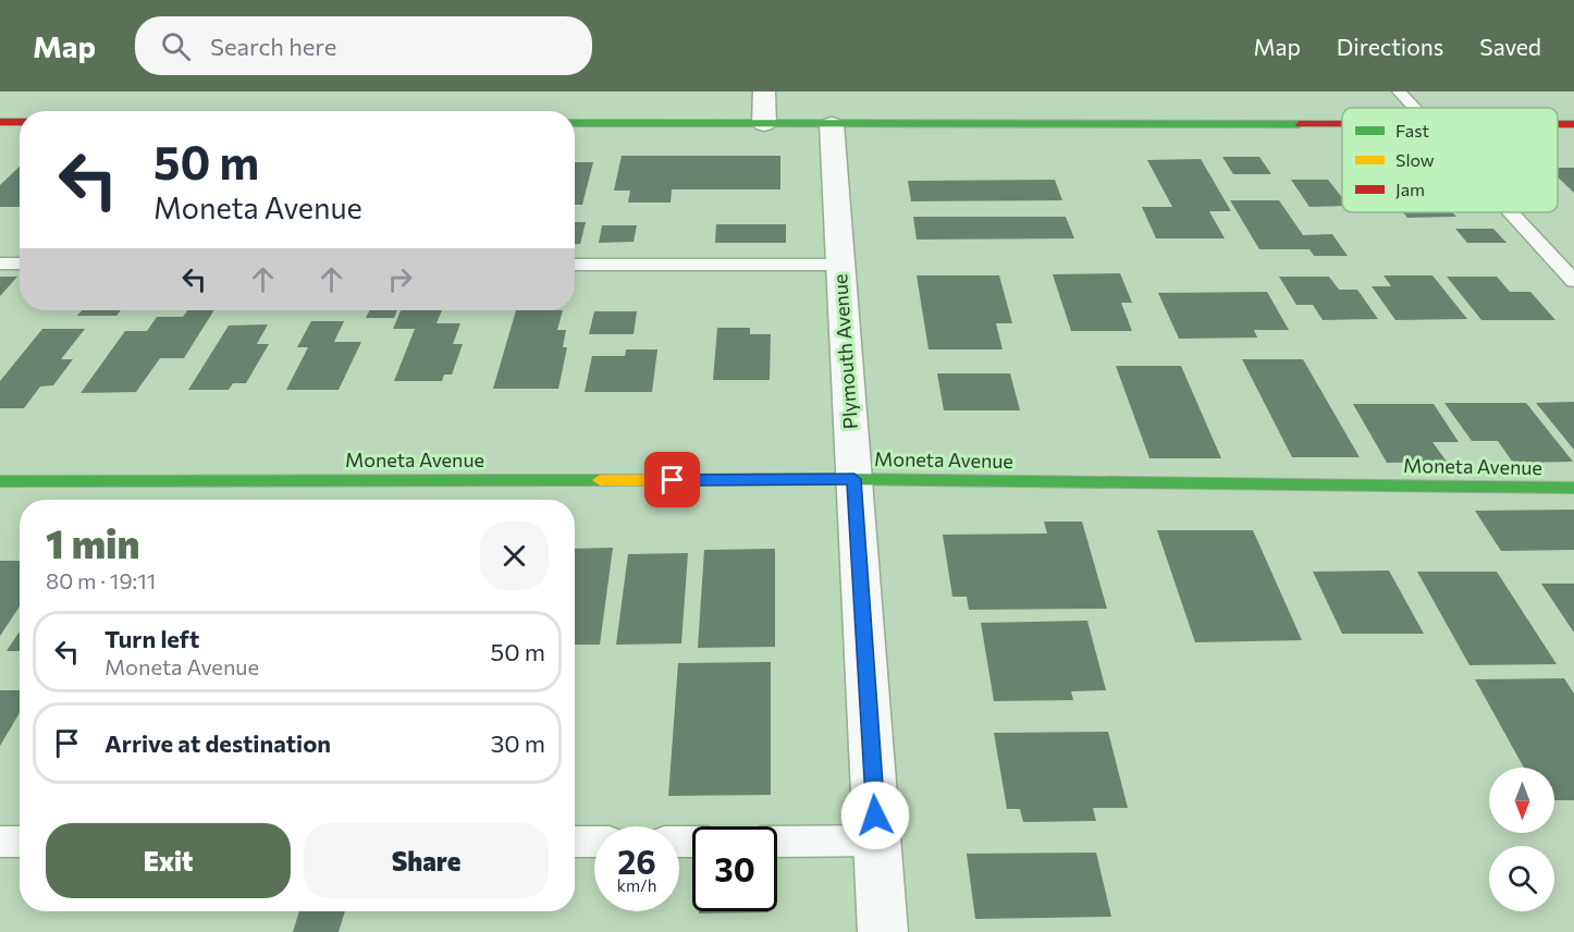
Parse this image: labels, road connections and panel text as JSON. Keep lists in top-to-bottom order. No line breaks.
{"streets":{"main road":["Moneta Avenue"],"street":["Plymouth Avenue"]},"crossings":[["Plymouth Avenue","Moneta Avenue"]],"legend":["Fast","Slow","Jam"],"north":"bottom","page":{"header":"Map","search":"Search here","nav":["Map","Directions","Saved"],"turn":["50 m","Moneta Avenue"],"heading":["1 min","80 m · 19:11"],"list":[{"name":"Turn left","note":"Moneta Avenue","value":"50 m"},{"name":"Arrive at destination","value":"30 m"}],"buttons":["Exit","Share"],"speed":"26 km/h","limit":"30"}}
